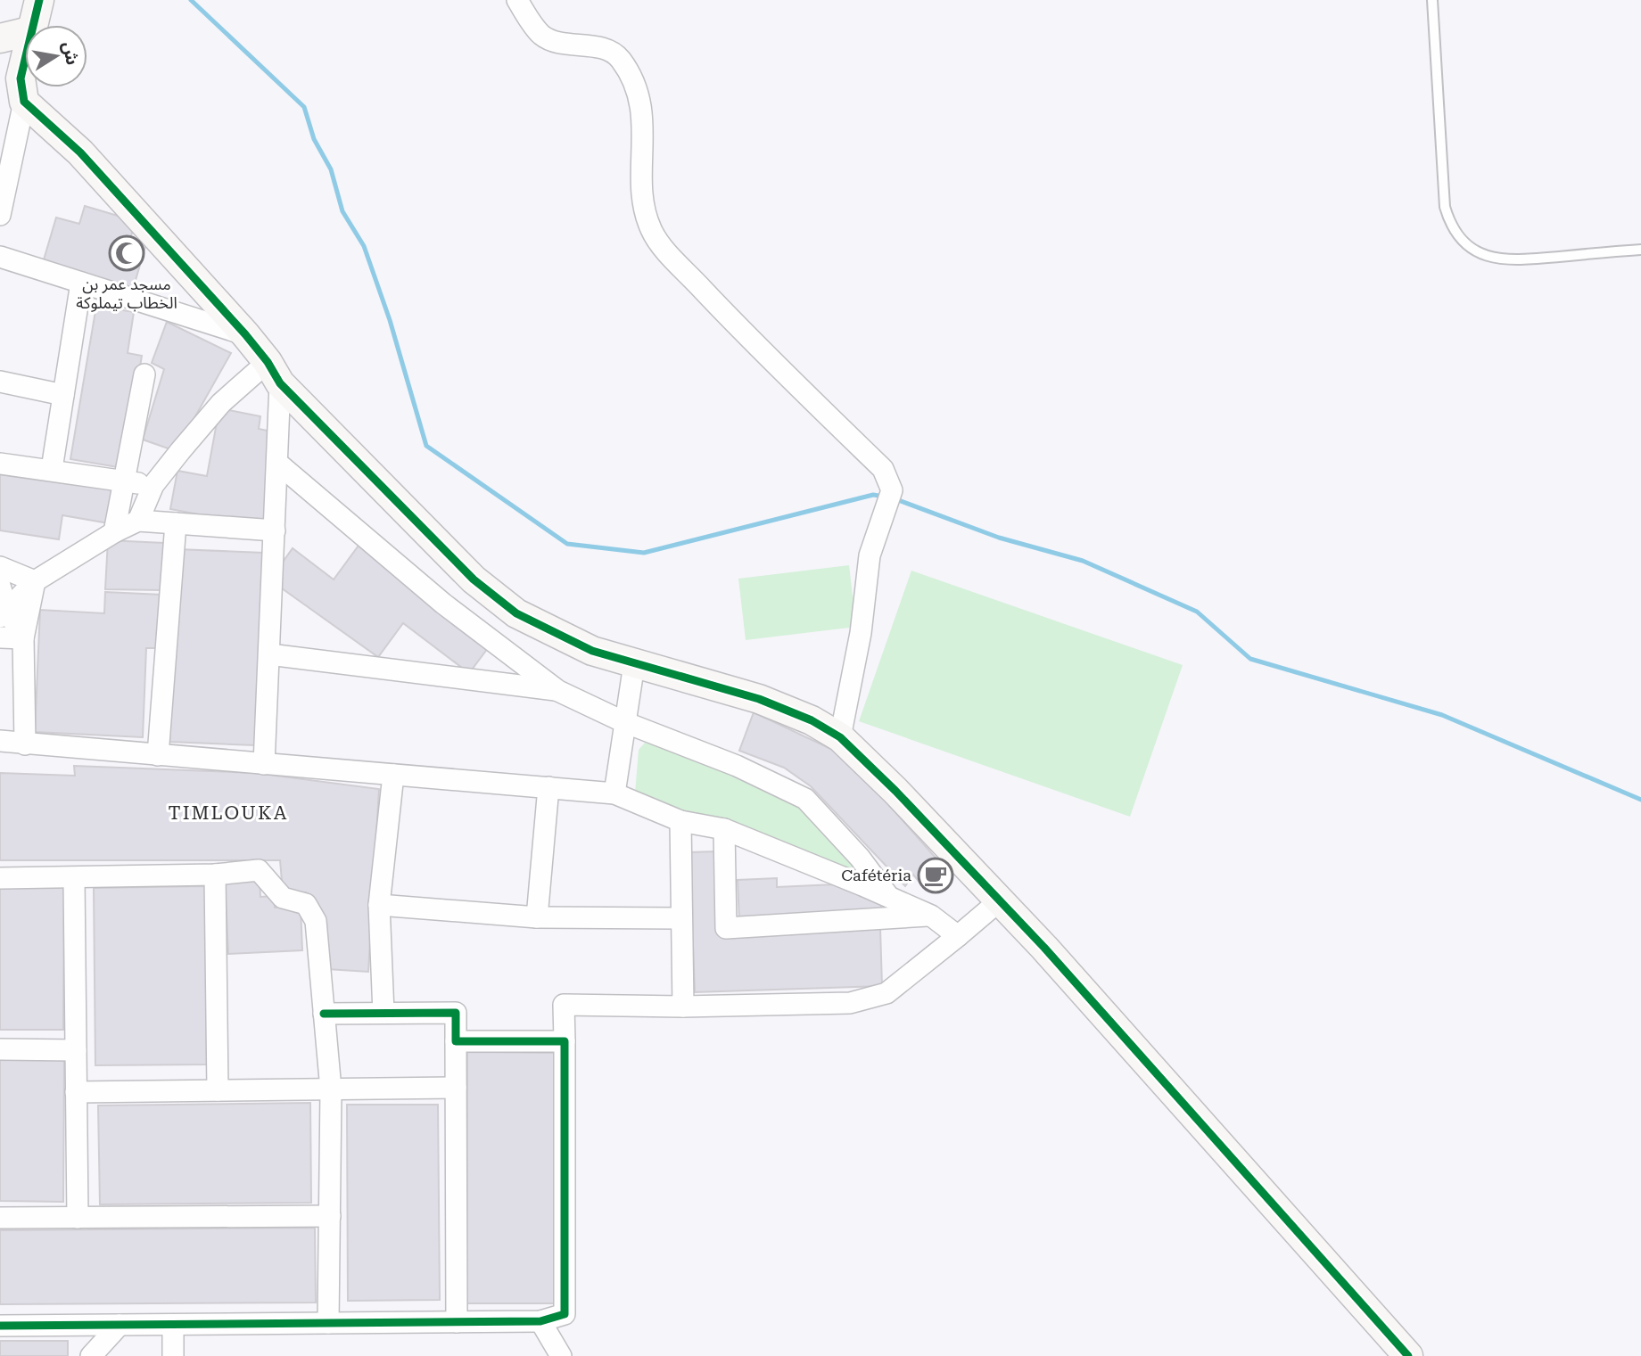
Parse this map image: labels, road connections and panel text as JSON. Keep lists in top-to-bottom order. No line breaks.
{"districts":["TIMLOUKA"],"places":{"mosque":["مسجد عمر بن الخطاب تيملوكة"],"cafe":["Cafétéria"]},"north":"right"}
